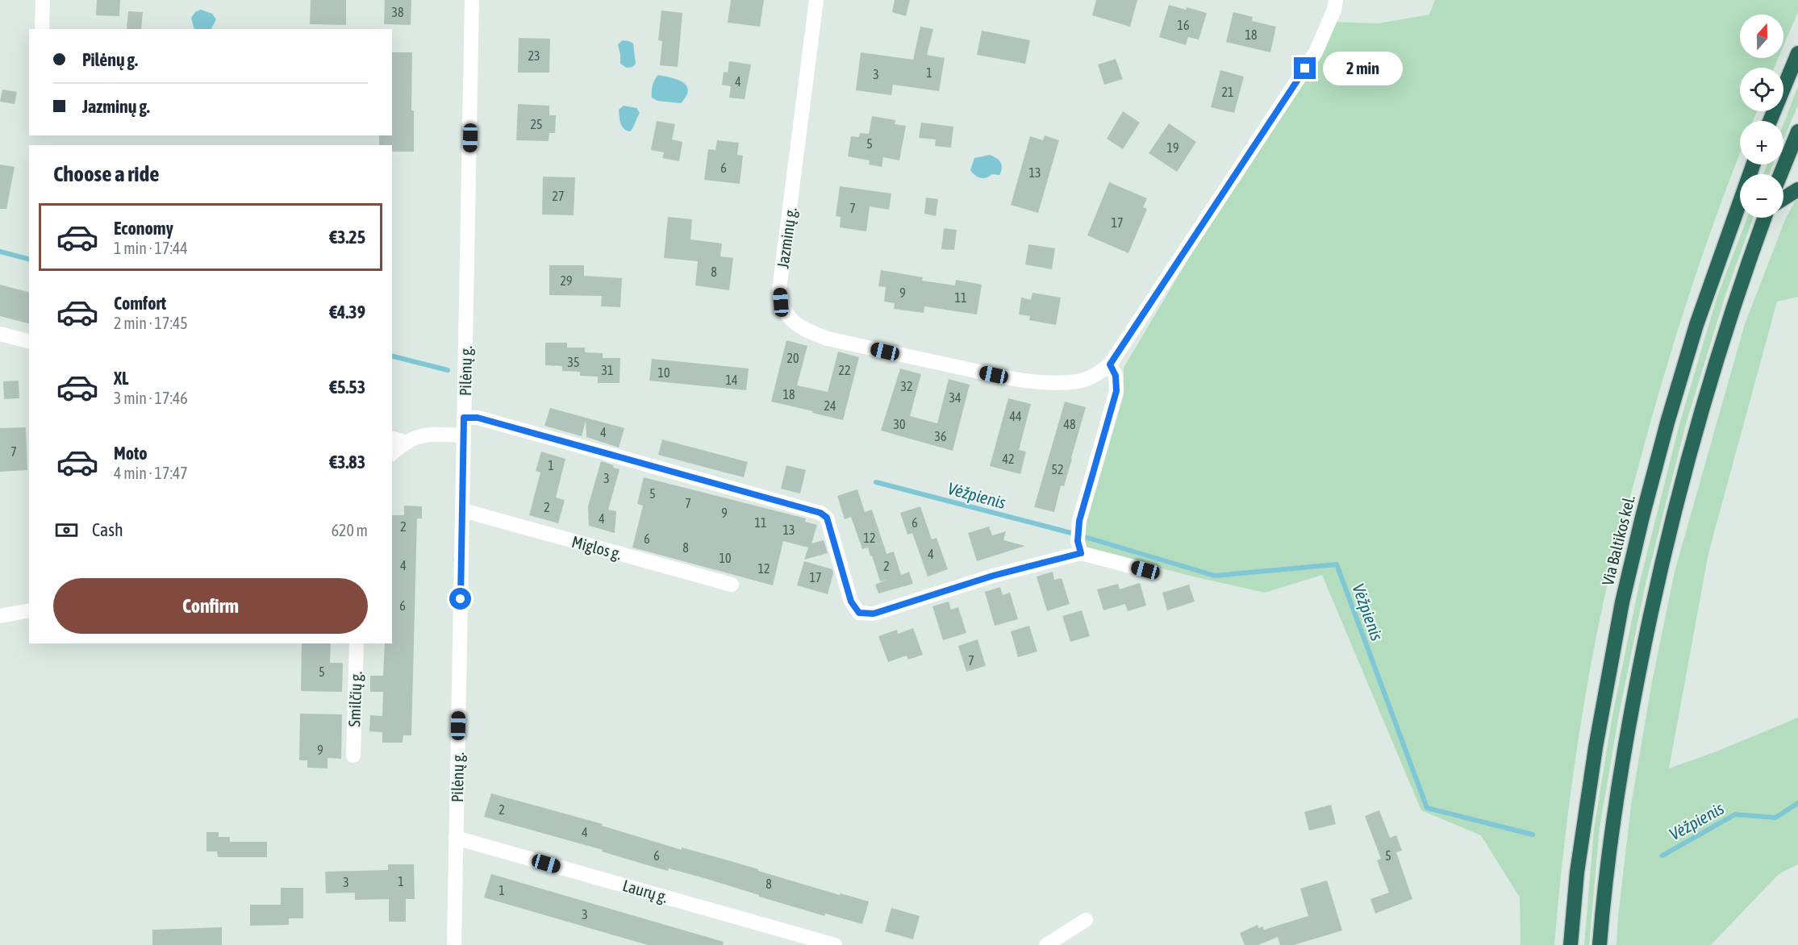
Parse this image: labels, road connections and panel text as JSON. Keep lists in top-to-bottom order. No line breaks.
{"streets":{"highway":["Via Baltikos kel."],"street":["Jazminų g.","Pilėnų g.","Miglos g.","Smilčių g.","Laurų g."]},"crossings":[["Pilėnų g.","Miglos g."],["Pilėnų g.","Laurų g."]],"water":["Vėžpienis"],"house_numbers":["38","16","18","23","1","3","4","21","25","5","19","6","13","27","7","17","8","29","9","11","20","35","31","22","10","14","32","18","34","24","44","30","48","4","36","7","42","1","52","3","5","7","2","9","4","11","6","2","13","12","6","8","4","10","4","2","12","17","6","7","5","9","2","4","6","5","1","3","8","1","3"],"north":"top","page":{"map_buttons":["+","−"],"banner":["Pilėnų g.","Jazminų g."],"bubble":"2 min","heading":"Choose a ride","list":[{"name":"Economy","note":"1 min · 17:44","value":"€3.25"},{"name":"Comfort","note":"2 min · 17:45","value":"€4.39"},{"name":"XL","note":"3 min · 17:46","value":"€5.53"},{"name":"Moto","note":"4 min · 17:47","value":"€3.83"}],"pay":["Cash","620 m"],"buttons":"Confirm"}}
